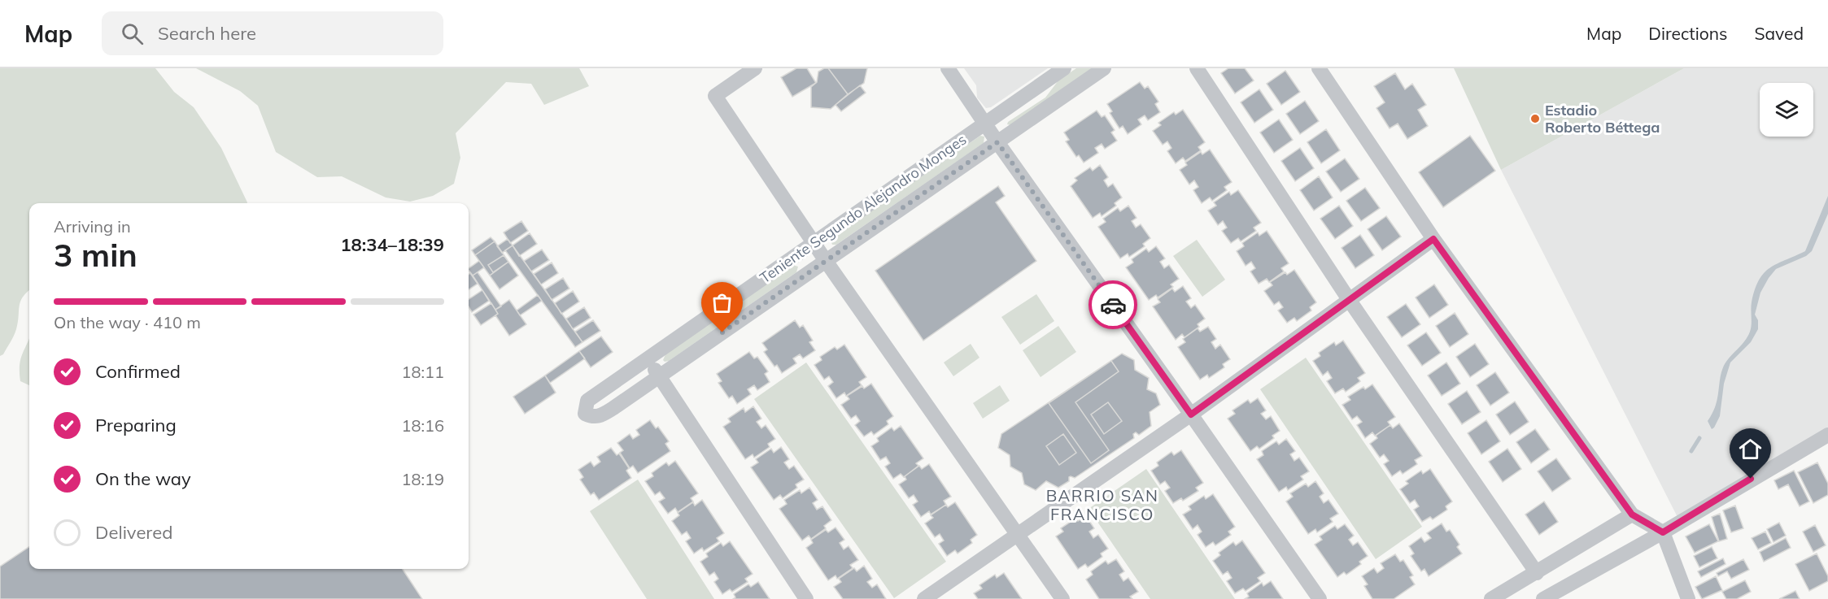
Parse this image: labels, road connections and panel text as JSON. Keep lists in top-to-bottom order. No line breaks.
{"streets":{"street":["Teniente Segundo Alejandro Monges"]},"districts":["BARRIO SAN FRANCISCO"],"places":["Estadio Roberto Béttega"],"page":{"header":"Map","search":"Search here","nav":["Map","Directions","Saved"],"heading":["3 min","Arriving in","18:34–18:39"],"bar":"On the way · 410 m","list":[["Confirmed","18:11"],["Preparing","18:16"],["On the way","18:19"],"Delivered"]}}
